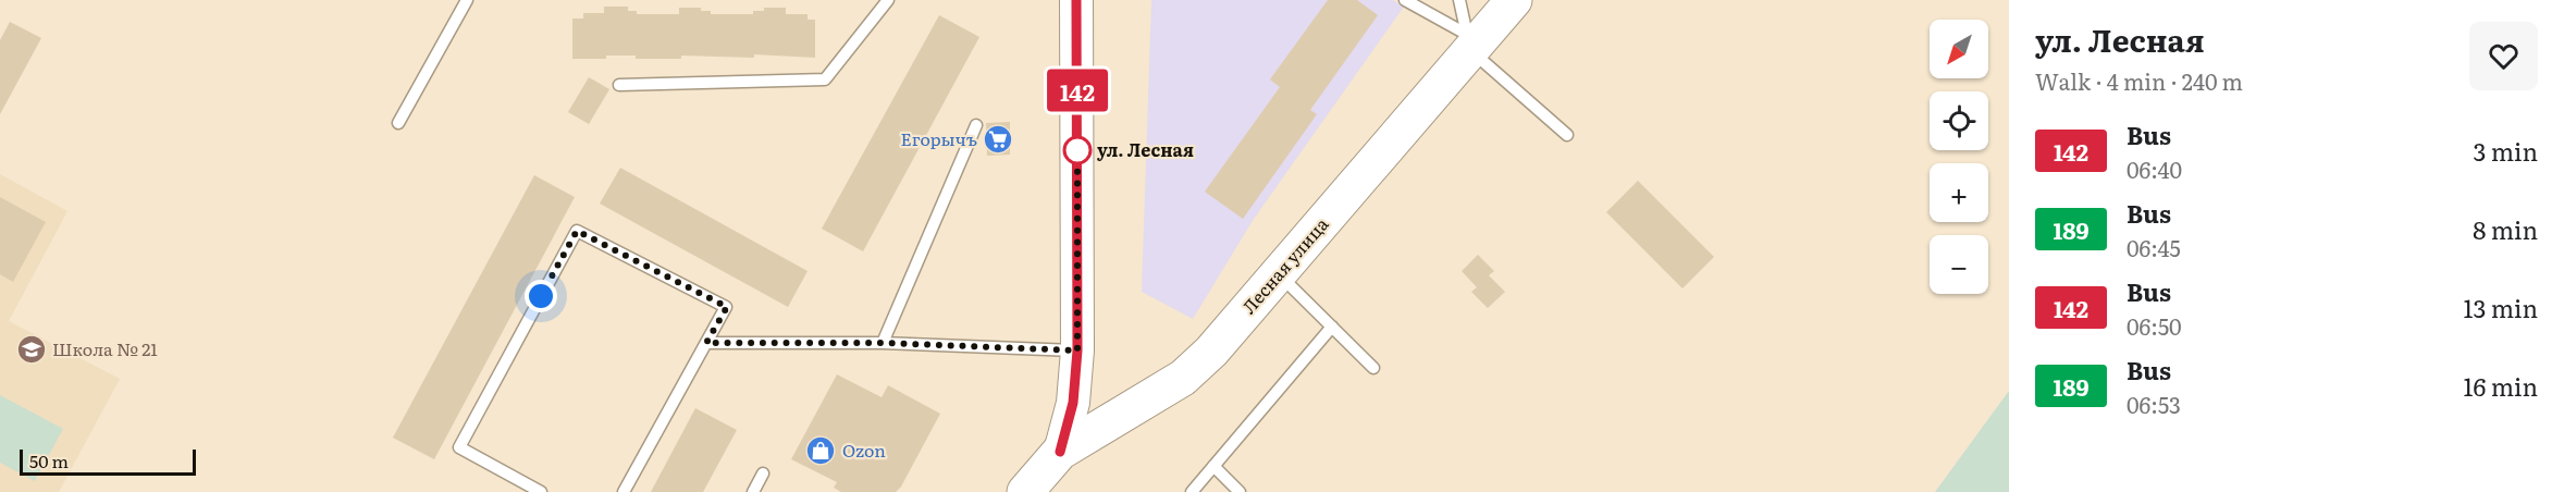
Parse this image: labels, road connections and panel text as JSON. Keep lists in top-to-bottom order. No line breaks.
{"streets":{"main road":["Лесная улица"]},"places":{"supermarket":["Егорычъ"],"other":["ул. Лесная"],"school or university":["Школа № 21"],"shop":["Ozon"]},"lines":["bus line 142"],"scale_bar":"50 m","north":"bottom left","page":{"on_map":"142","heading":["ул. Лесная","Walk · 4 min · 240 m"],"map_buttons":["+","−"],"list":[{"mark":"142","name":"Bus","note":"06:40","value":"3 min"},{"mark":"189","name":"Bus","note":"06:45","value":"8 min"},{"mark":"142","name":"Bus","note":"06:50","value":"13 min"},{"mark":"189","name":"Bus","note":"06:53","value":"16 min"}],"scale":"50 m"}}
